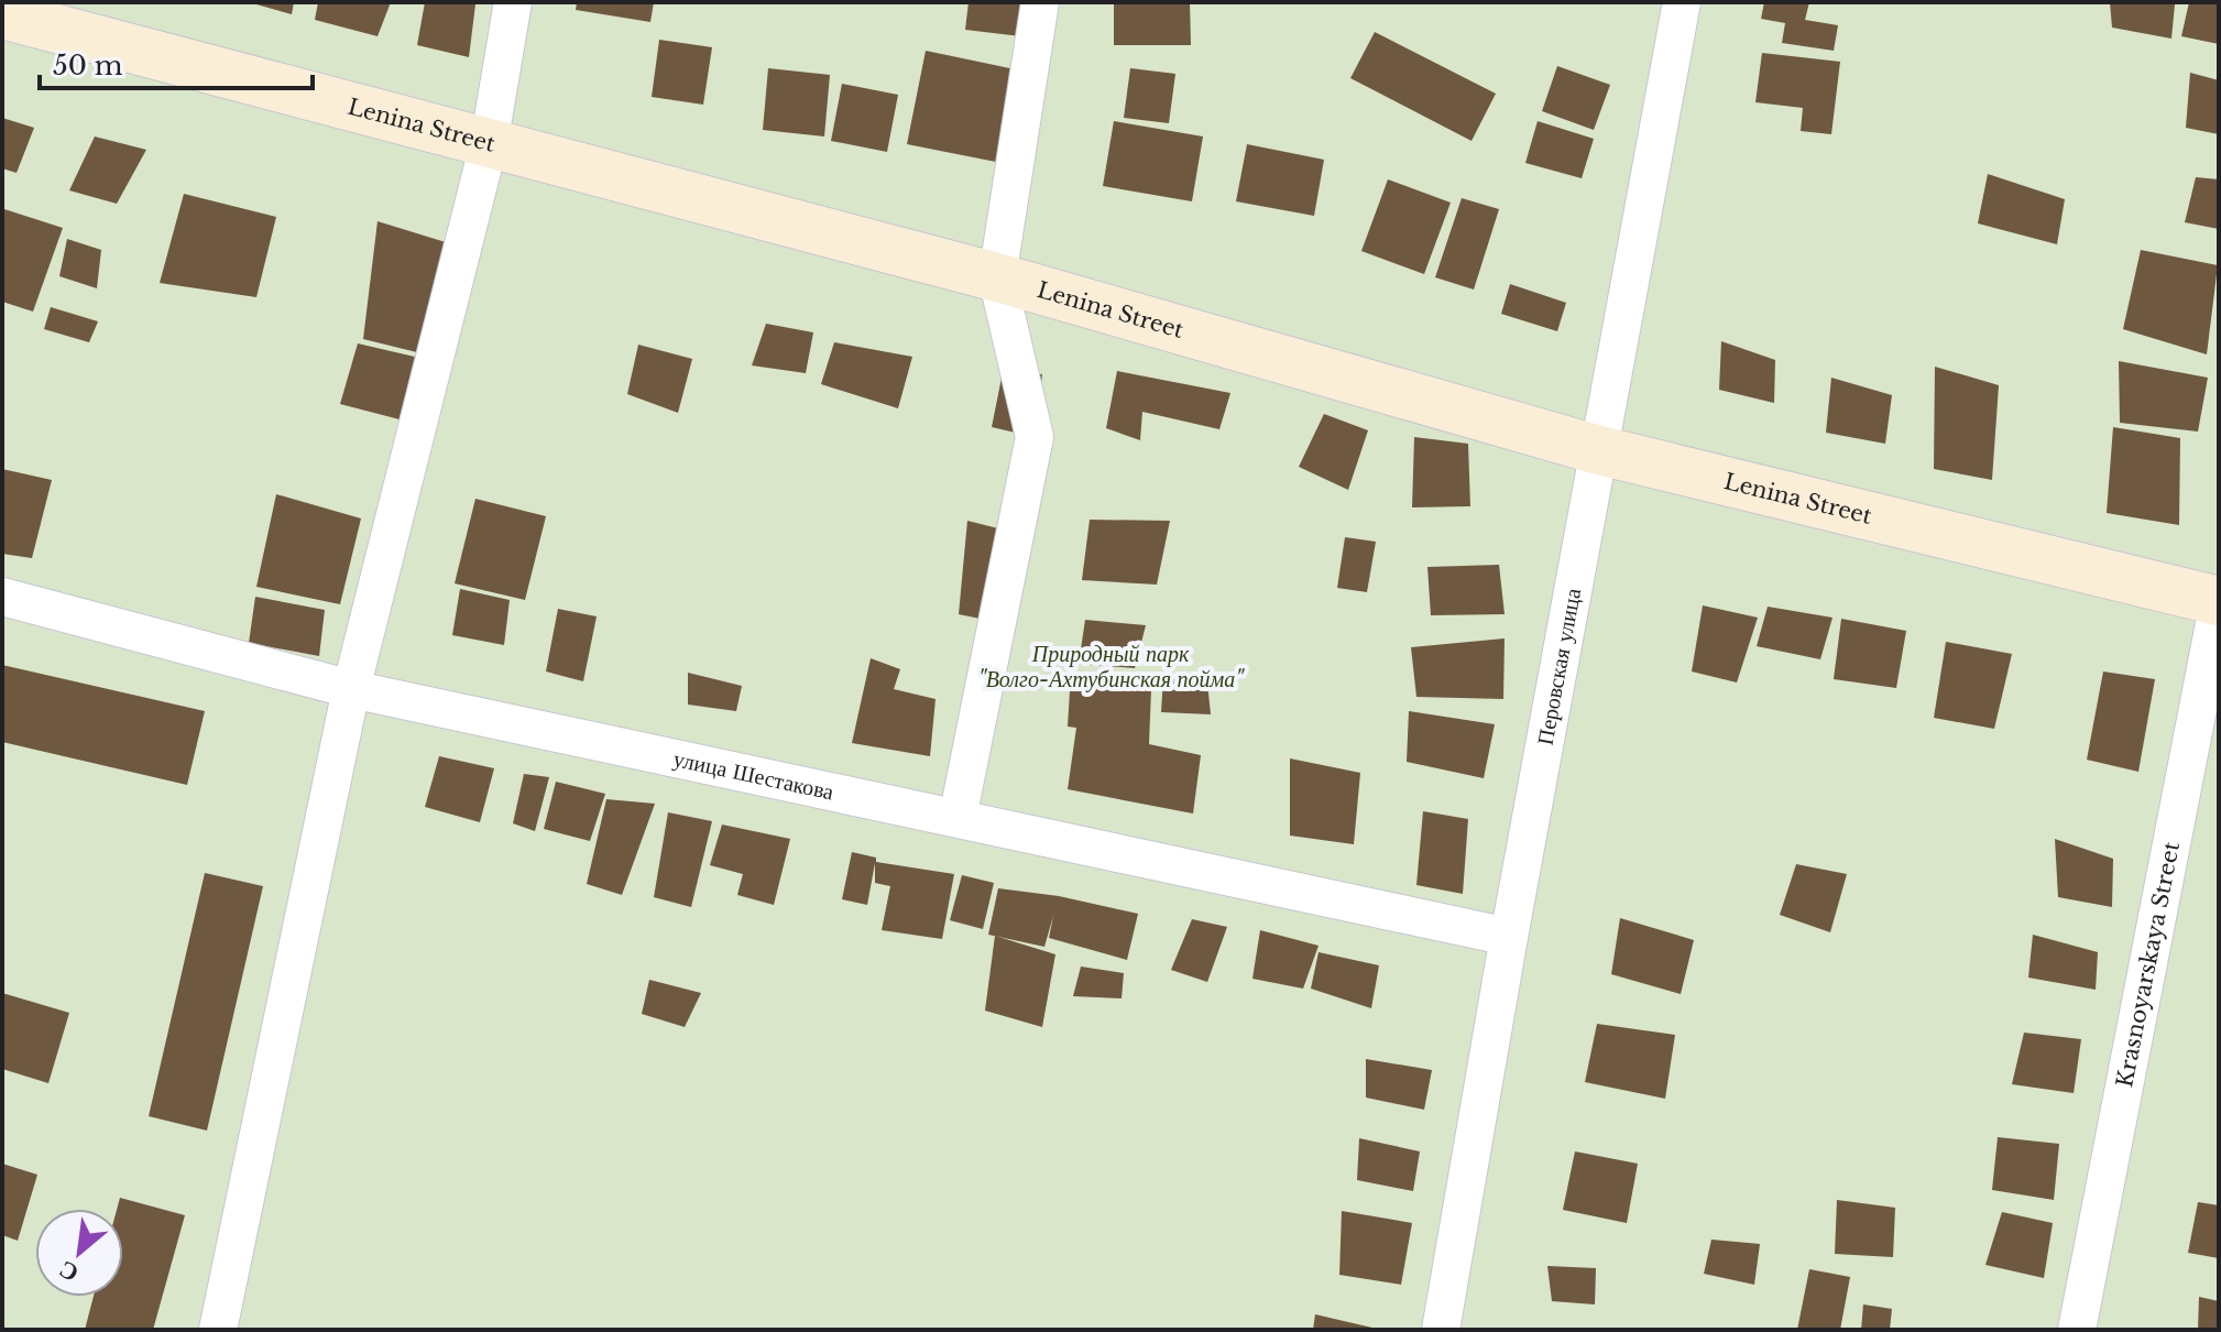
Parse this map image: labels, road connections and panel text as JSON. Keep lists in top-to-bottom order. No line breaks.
{"streets":{"street":["Lenina Street","Перовская улица","улица Шестакова","Krasnoyarskaya Street"]},"crossings":[["Lenina Street","Перовская улица"],["Lenina Street","Krasnoyarskaya Street"],["Перовская улица","улица Шестакова"]],"parks":["Природный парк \"Волго-Ахтубинская пойма\""],"scale_bar":"50 m","north":"bottom left"}
